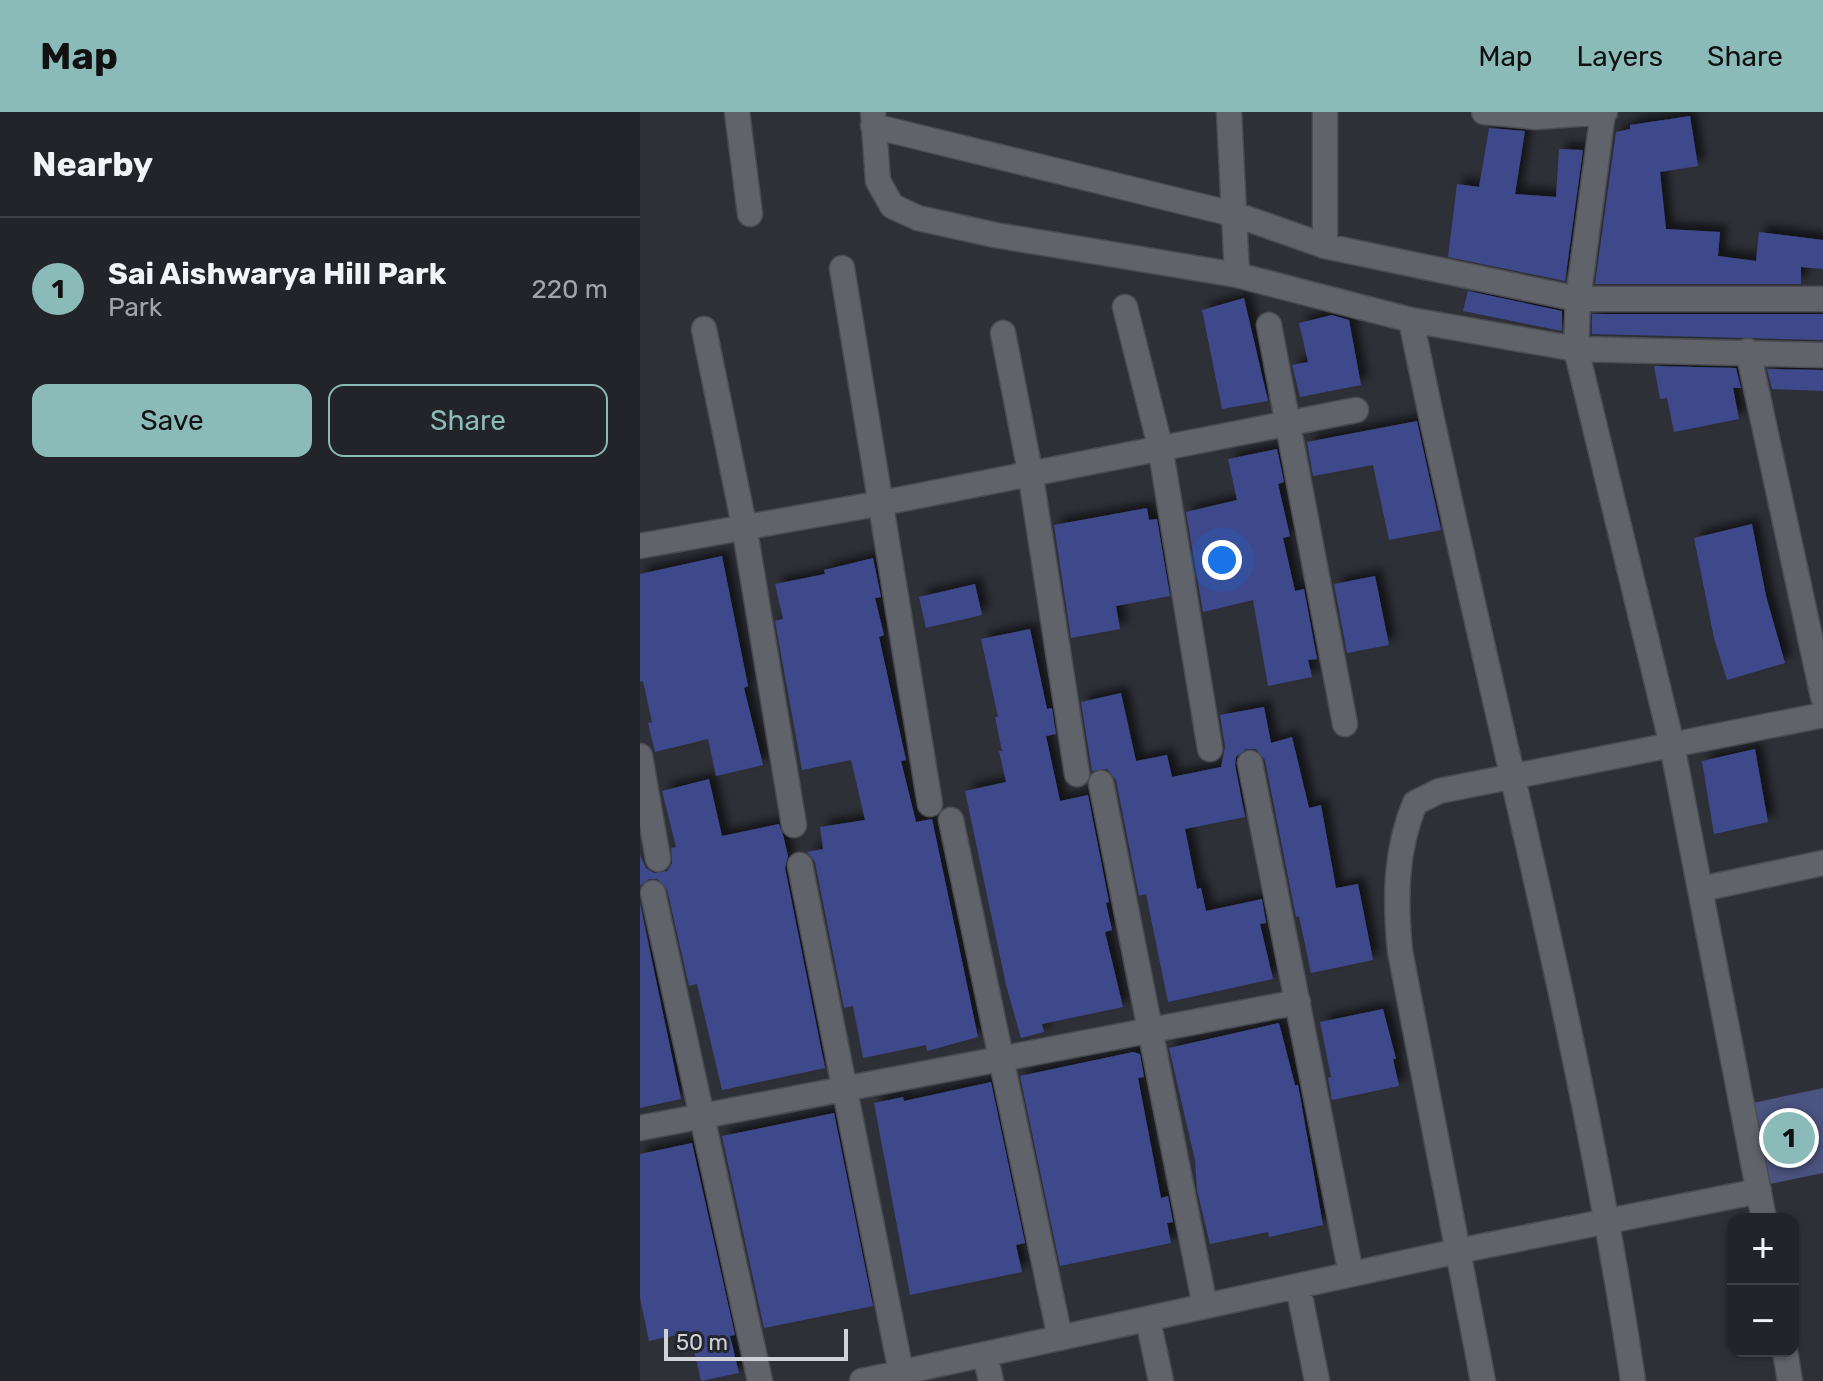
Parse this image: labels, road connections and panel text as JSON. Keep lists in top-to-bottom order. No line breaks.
{"scale_bar":"50 m","page":{"header":"Map","nav":["Map","Layers","Share"],"heading":"Nearby","list":[{"mark":"1","name":"Sai Aishwarya Hill Park","note":"Park","value":"220 m"}],"buttons":["Save","Share"],"pins":"1","map_buttons":["+","−"],"scale":"50 m"}}
